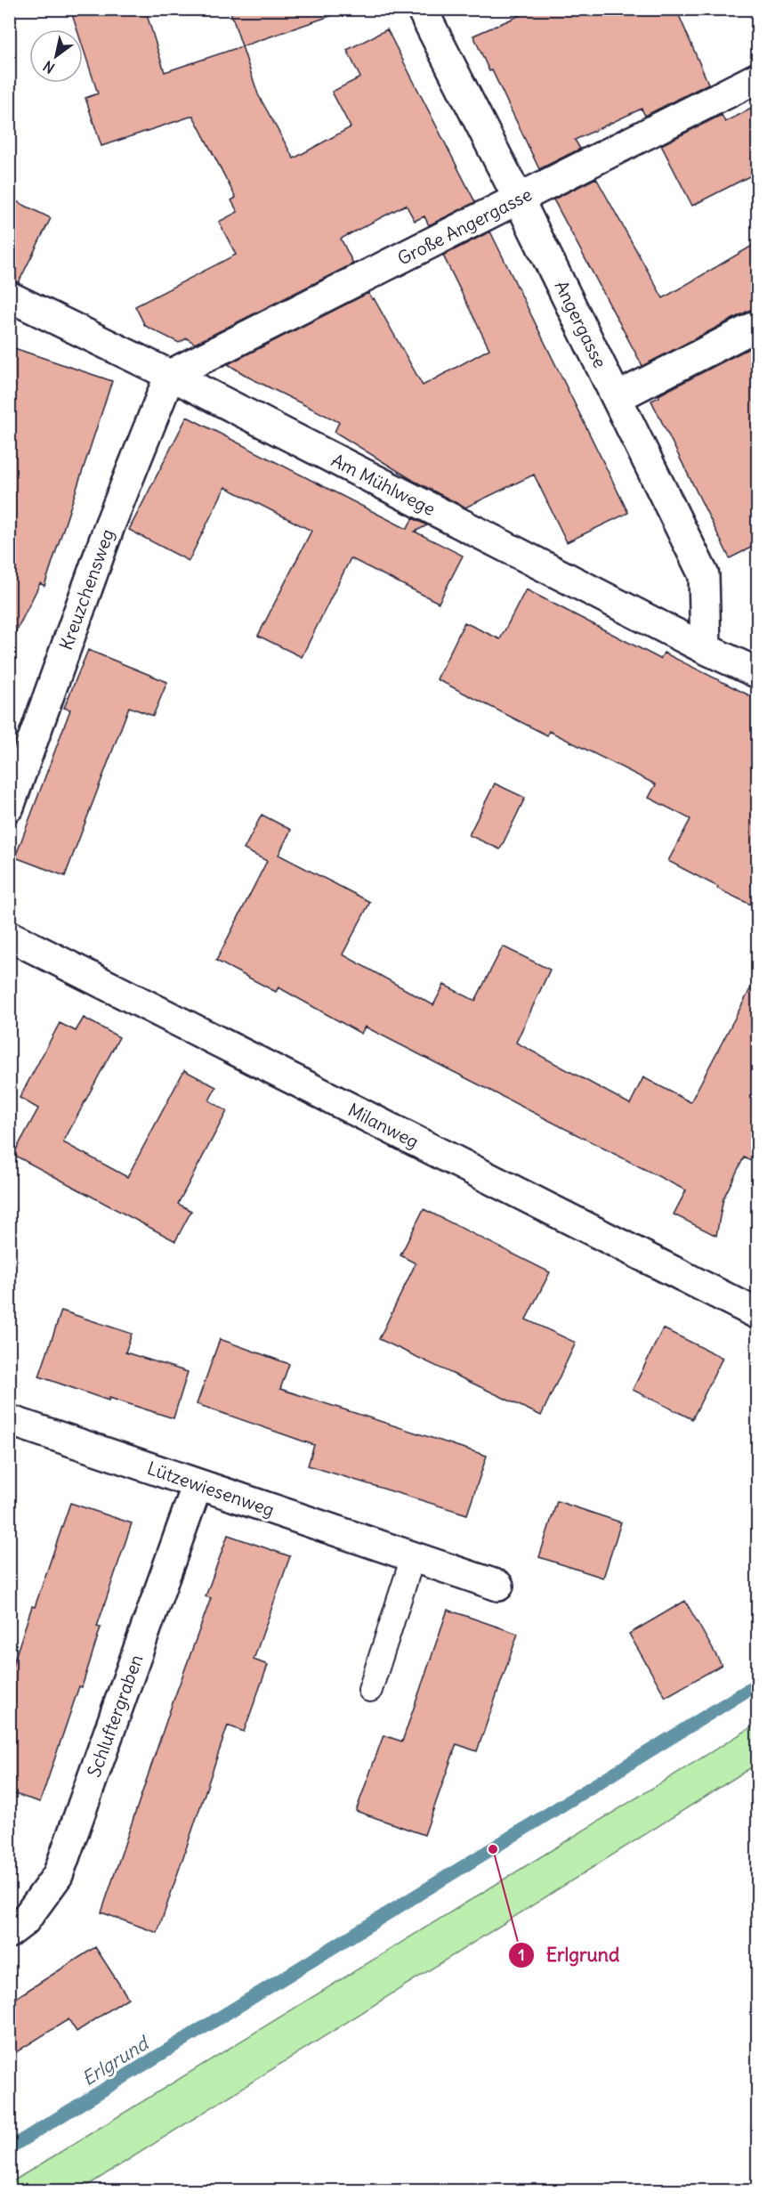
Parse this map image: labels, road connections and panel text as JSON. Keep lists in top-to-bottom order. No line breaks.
{"streets":{"street":["Große Angergasse","Angergasse","Am Mühlwege","Kreuzchensweg","Milanweg","Lützewiesenweg","Schluftergraben"]},"crossings":[["Große Angergasse","Angergasse"],["Große Angergasse","Am Mühlwege"],["Große Angergasse","Kreuzchensweg"],["Angergasse","Am Mühlwege"],["Am Mühlwege","Kreuzchensweg"],["Lützewiesenweg","Schluftergraben"]],"water":["Erlgrund"],"places":["Erlgrund"],"north":"bottom left"}
